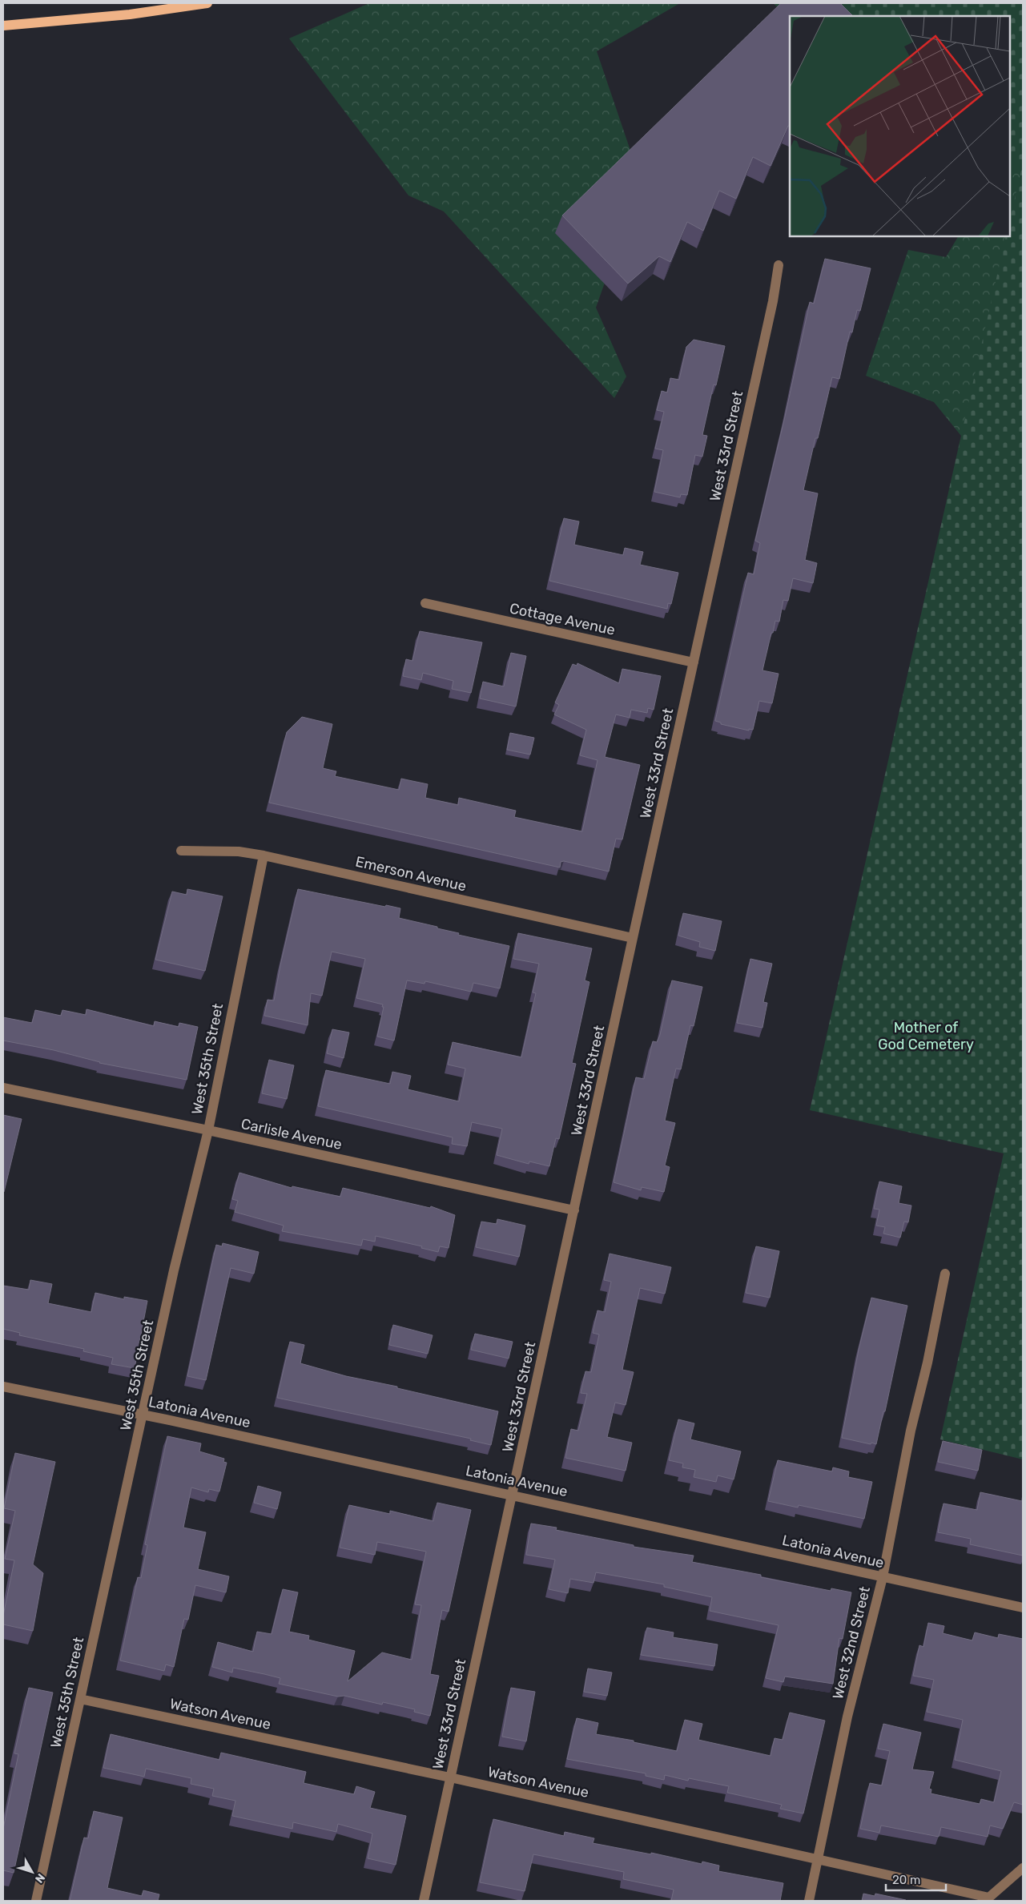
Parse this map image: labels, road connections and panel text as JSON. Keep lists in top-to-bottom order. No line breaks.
{"streets":{"street":["West 33rd Street","Cottage Avenue","Emerson Avenue","West 35th Street","Carlisle Avenue","Latonia Avenue","West 32nd Street","Watson Avenue"]},"crossings":[["West 33rd Street","Cottage Avenue"],["West 33rd Street","Emerson Avenue"],["West 33rd Street","Carlisle Avenue"],["West 33rd Street","Latonia Avenue"],["West 33rd Street","Watson Avenue"],["Emerson Avenue","West 35th Street"],["West 35th Street","Carlisle Avenue"],["West 35th Street","Latonia Avenue"],["West 35th Street","Watson Avenue"],["Latonia Avenue","West 32nd Street"],["West 32nd Street","Watson Avenue"]],"parks":["Mother of God Cemetery"],"scale_bar":"20 m","north":"bottom right"}
